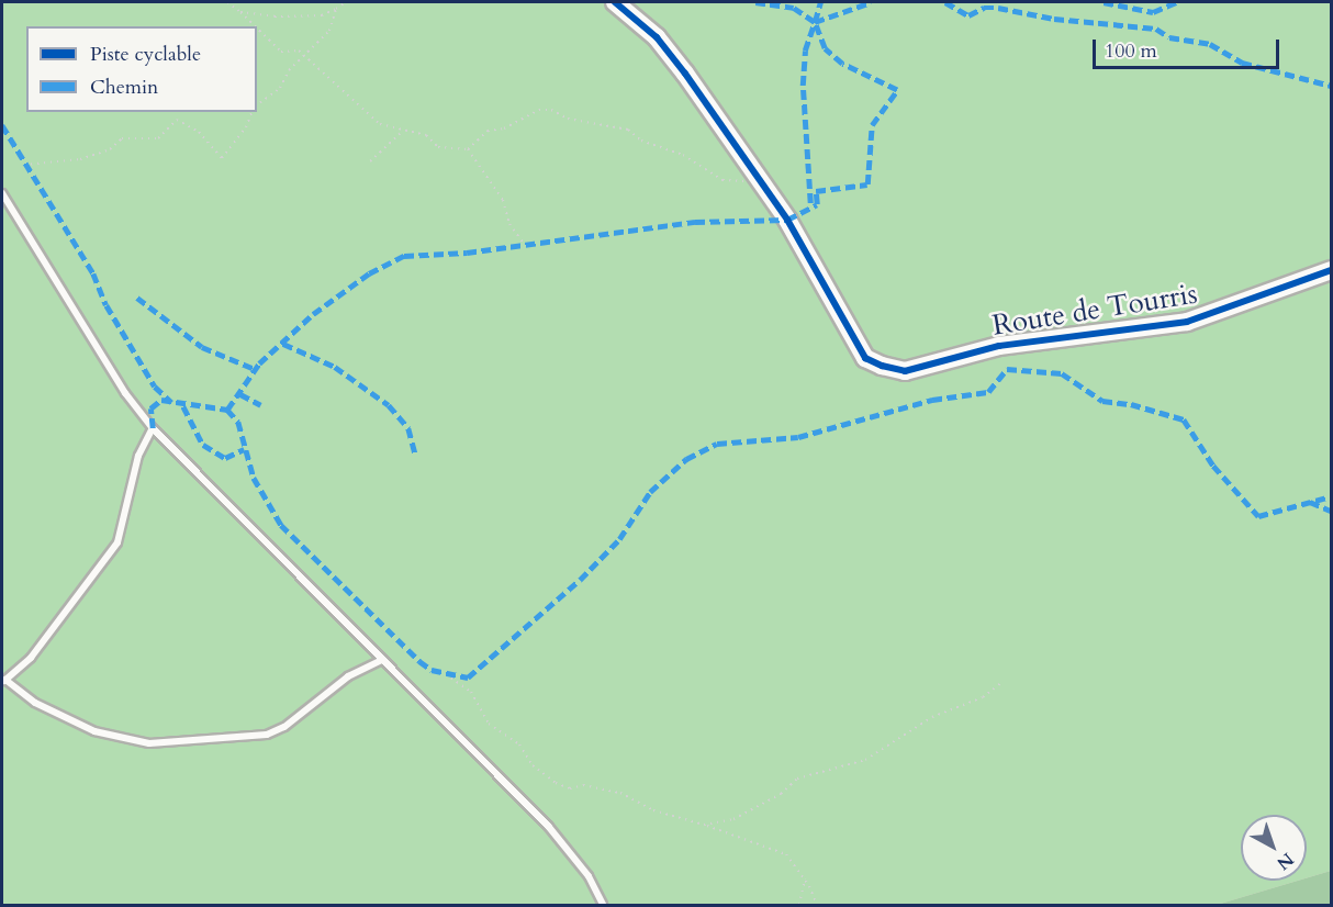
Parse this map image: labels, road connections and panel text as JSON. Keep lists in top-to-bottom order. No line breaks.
{"streets":{"street":["Route de Tourris"]},"legend":["Piste cyclable","Chemin"],"scale_bar":"100 m","north":"bottom right"}
